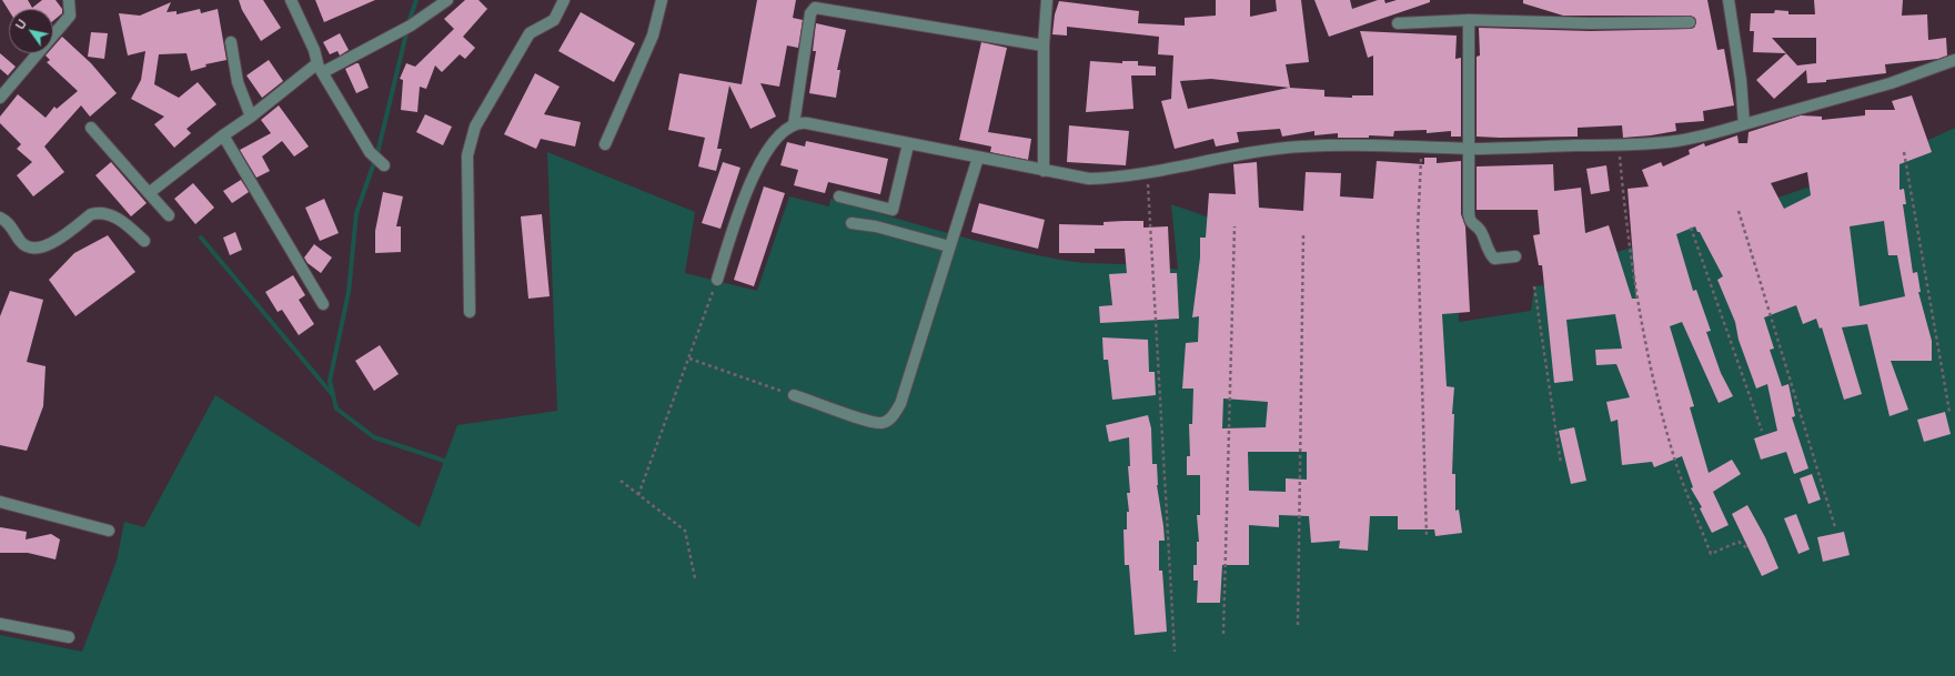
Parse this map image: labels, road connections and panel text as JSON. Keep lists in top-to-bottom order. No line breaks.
{"north":"top left"}
